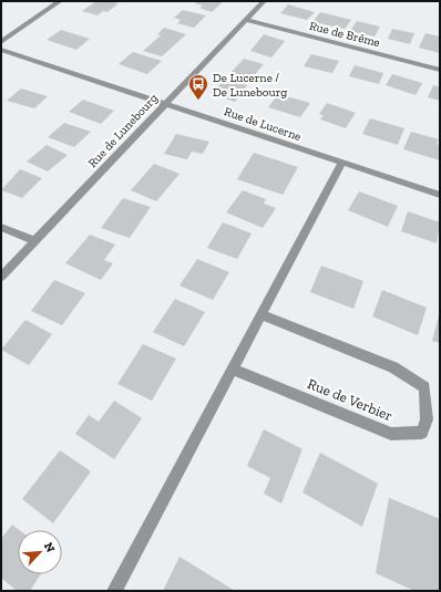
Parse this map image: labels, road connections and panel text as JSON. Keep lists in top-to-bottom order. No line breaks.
{"streets":{"street":["Rue de Brême","Rue de Lucerne","Rue de Lunebourg","Rue de Verbier"]},"crossings":[["Rue de Brême","Rue de Lunebourg"],["Rue de Lucerne","Rue de Lunebourg"]],"places":{"bus stop":["De Lucerne / De Lunebourg"]},"north":"top right"}
